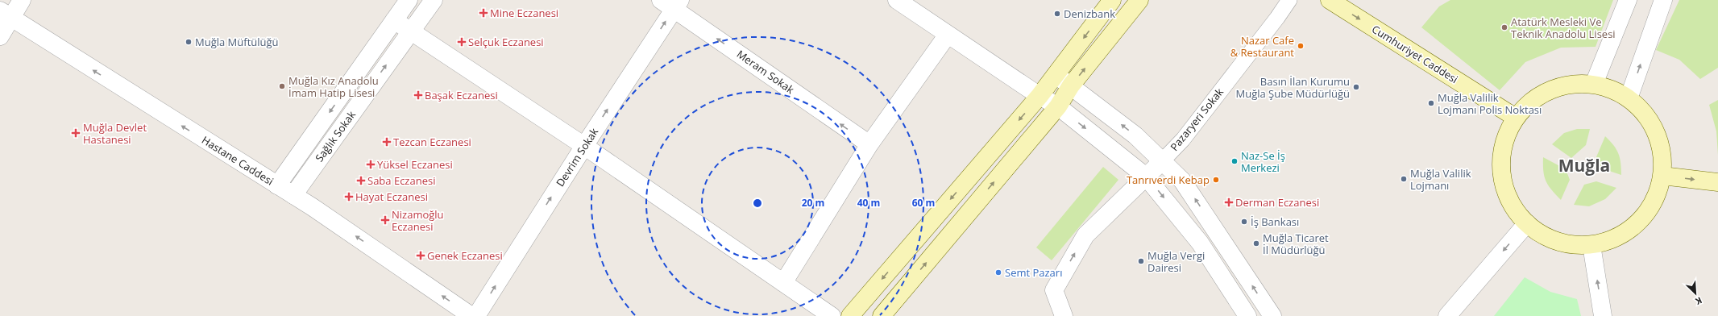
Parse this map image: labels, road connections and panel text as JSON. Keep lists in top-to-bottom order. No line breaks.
{"streets":{"main road":["Cumhuriyet Caddesi"],"street":["Meram Sokak","Pazaryeri Sokak","Sağlık Sokak","Devrim Sokak","Hastane Caddesi"]},"crossings":[["Meram Sokak","Devrim Sokak"],["Sağlık Sokak","Hastane Caddesi"]],"one_way":["Cumhuriyet Caddesi","Meram Sokak","Devrim Sokak","Hastane Caddesi"],"districts":["Muğla"],"places":{"health":["Mine Eczanesi","Selçuk Eczanesi","Başak Eczanesi","Muğla Devlet Hastanesi","Tezcan Eczanesi","Yüksel Eczanesi","Saba Eczanesi","Hayat Eczanesi","Derman Eczanesi","Nizamoğlu Eczanesi","Genek Eczanesi"],"other":["Denizbank","Atatürk Mesleki Ve Teknik Anadolu Lisesi","Muğla Müftülüğü","Nazar Cafe & Restaurant","Muğla Kız Anadolu İmam Hatip Lisesi","Basın İlan Kurumu Muğla Şube Müdürlüğü","Muğla Valilik Lojmanı Polis Noktası","Naz-Se İş Merkezi","Muğla Valilik Lojmanı","Tanrıverdi Kebap","İş Bankası","Muğla Ticaret İl Müdürlüğü","Muğla Vergi Dairesi","Semt Pazarı"]},"north":"bottom right","rings":["20 m","40 m","60 m"]}
